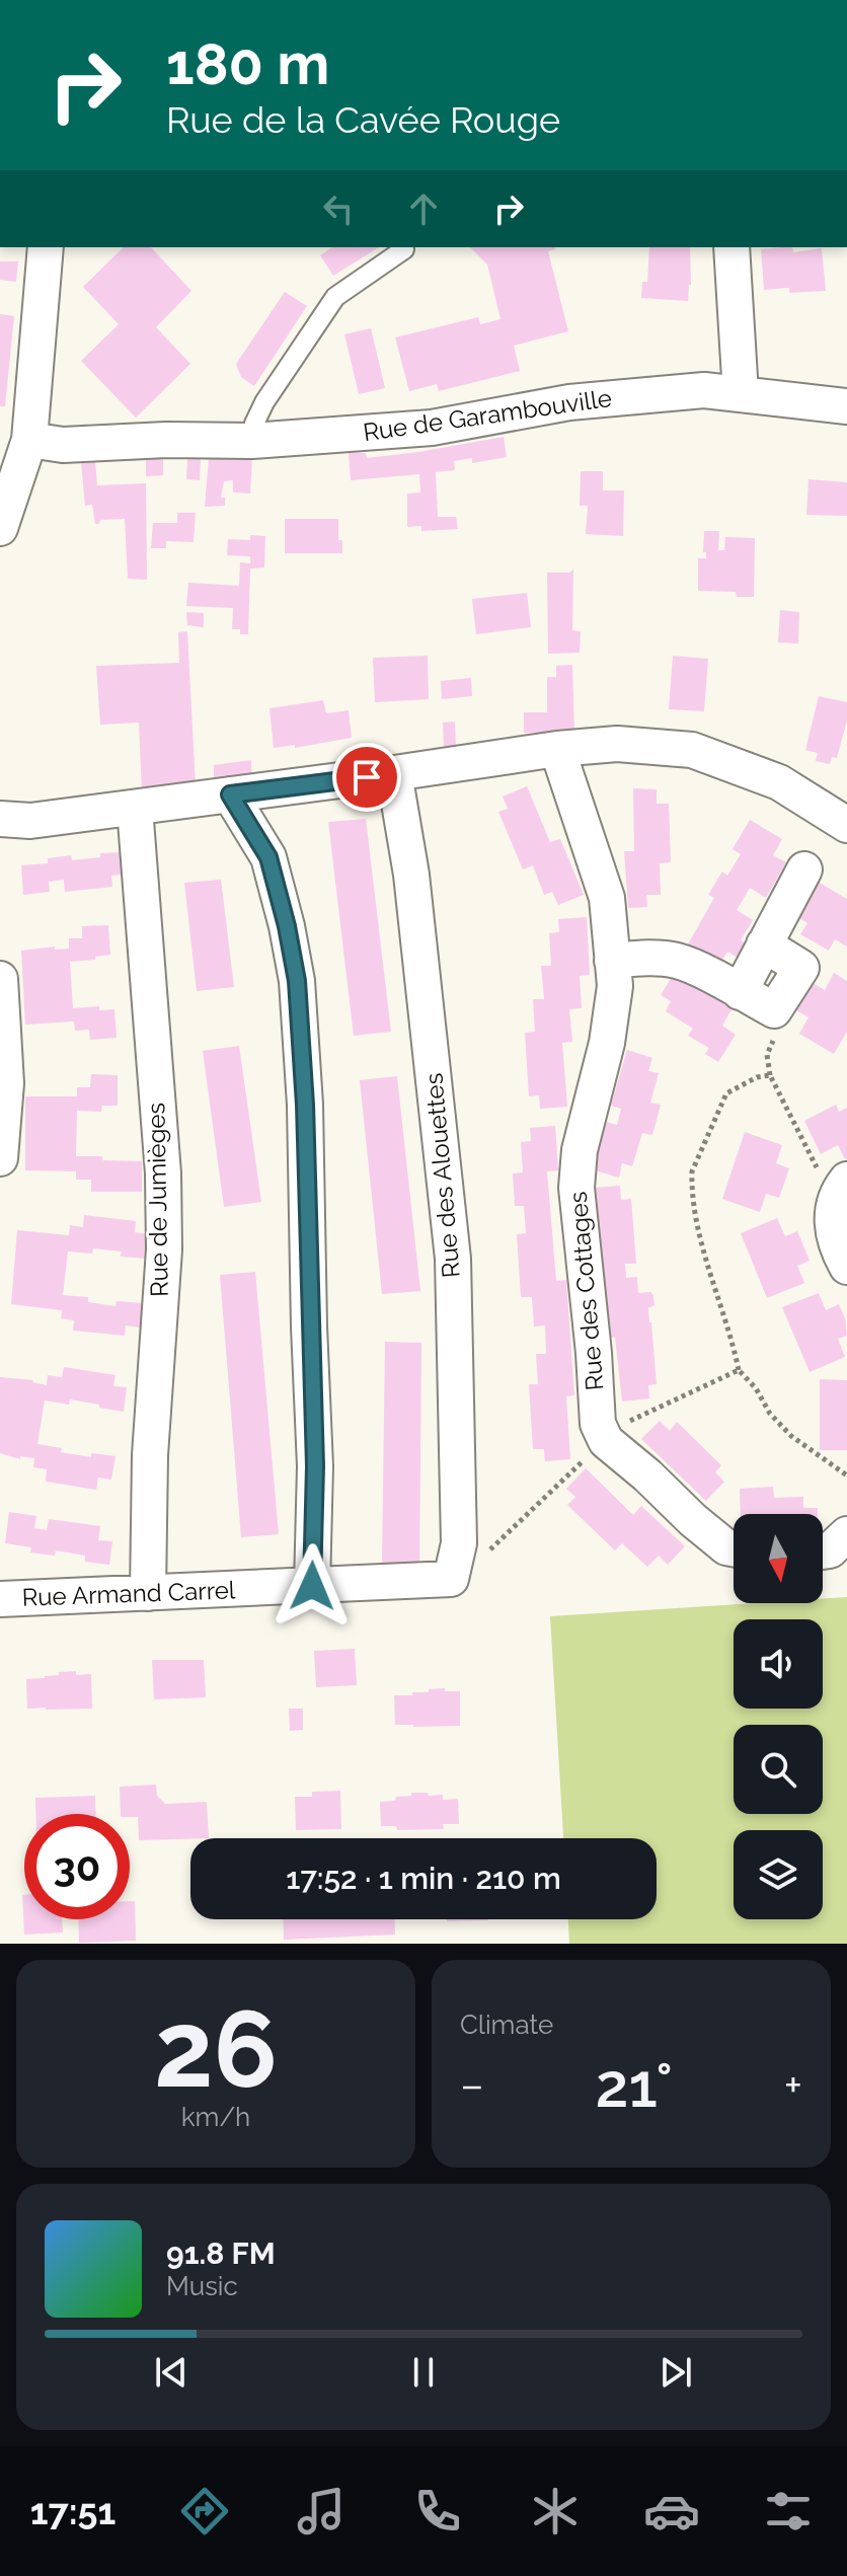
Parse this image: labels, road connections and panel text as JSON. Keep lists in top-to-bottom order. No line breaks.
{"streets":{"street":["Rue de Garambouville","Rue des Alouettes","Rue de Jumièges","Rue des Cottages","Rue Armand Carrel"]},"crossings":[["Rue des Alouettes","Rue Armand Carrel"],["Rue de Jumièges","Rue Armand Carrel"]],"north":"bottom","page":{"turn":["180 m","Rue de la Cavée Rouge"],"limit":"30","trip":"17:52 · 1 min · 210 m","tile":[["26","km/h"],"Climate"],"heat":["−","21°","+"],"song":["91.8 FM","Music"],"tabs":"17:51"}}
